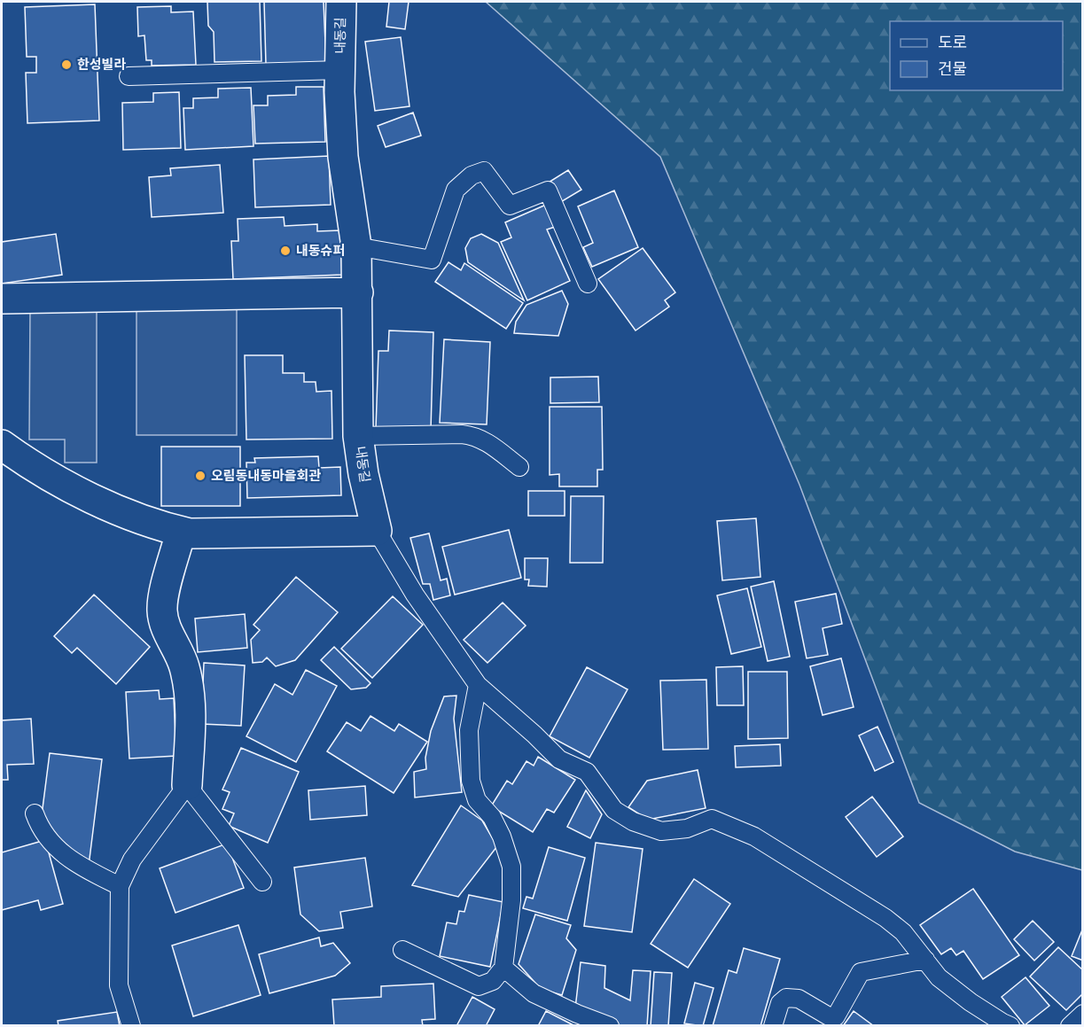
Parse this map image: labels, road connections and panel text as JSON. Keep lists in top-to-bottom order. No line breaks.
{"streets":{"street":["내동길"]},"places":["한성빌라","내동슈퍼","오림동내동마을회관"],"legend":["도로","건물"]}
